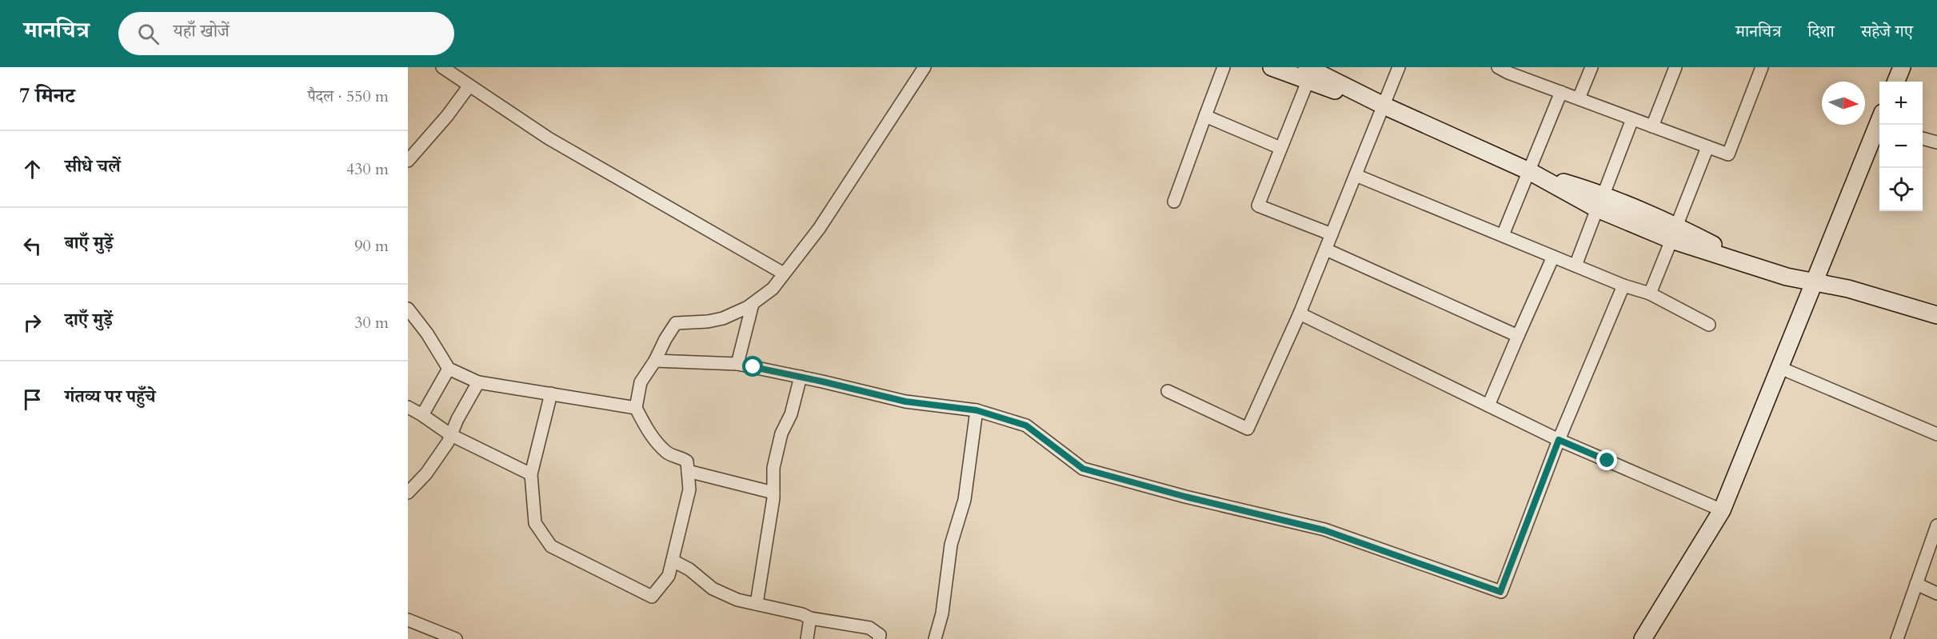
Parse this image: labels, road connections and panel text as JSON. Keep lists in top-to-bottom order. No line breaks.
{"north":"right","page":{"header":"मानचित्र","search":"यहाँ खोजें","nav":["मानचित्र","दिशा","सहेजे गए"],"heading":["7 मिनट","पैदल · 550 m"],"map_buttons":["+","−"],"list":[["सीधे चलें","430 m"],["बाएँ मुड़ें","90 m"],["दाएँ मुड़ें","30 m"],"गंतव्य पर पहुँचे"]}}
